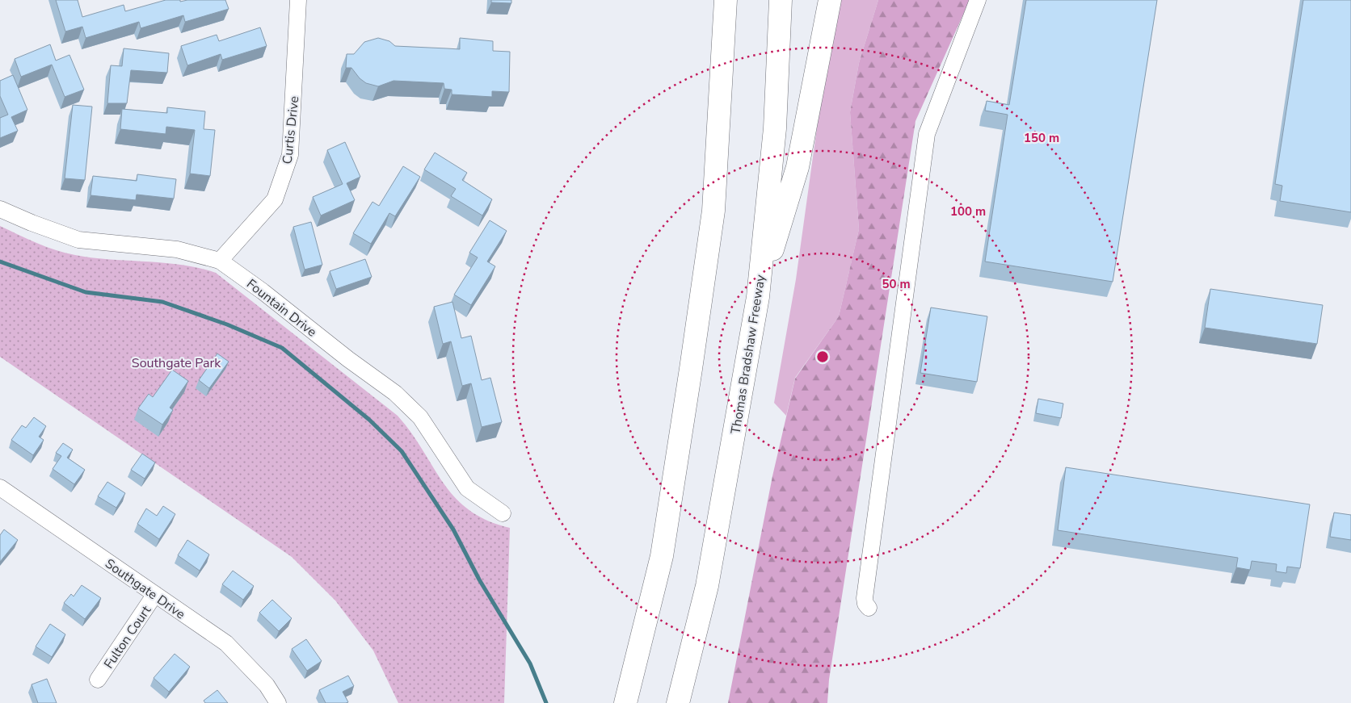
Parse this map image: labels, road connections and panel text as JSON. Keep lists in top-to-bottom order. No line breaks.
{"streets":{"highway":["Thomas Bradshaw Freeway"],"street":["Curtis Drive","Fountain Drive","Southgate Drive","Fulton Court"]},"crossings":[["Curtis Drive","Fountain Drive"],["Southgate Drive","Fulton Court"]],"parks":["Southgate Park"],"rings":["150 m","100 m","50 m"]}
